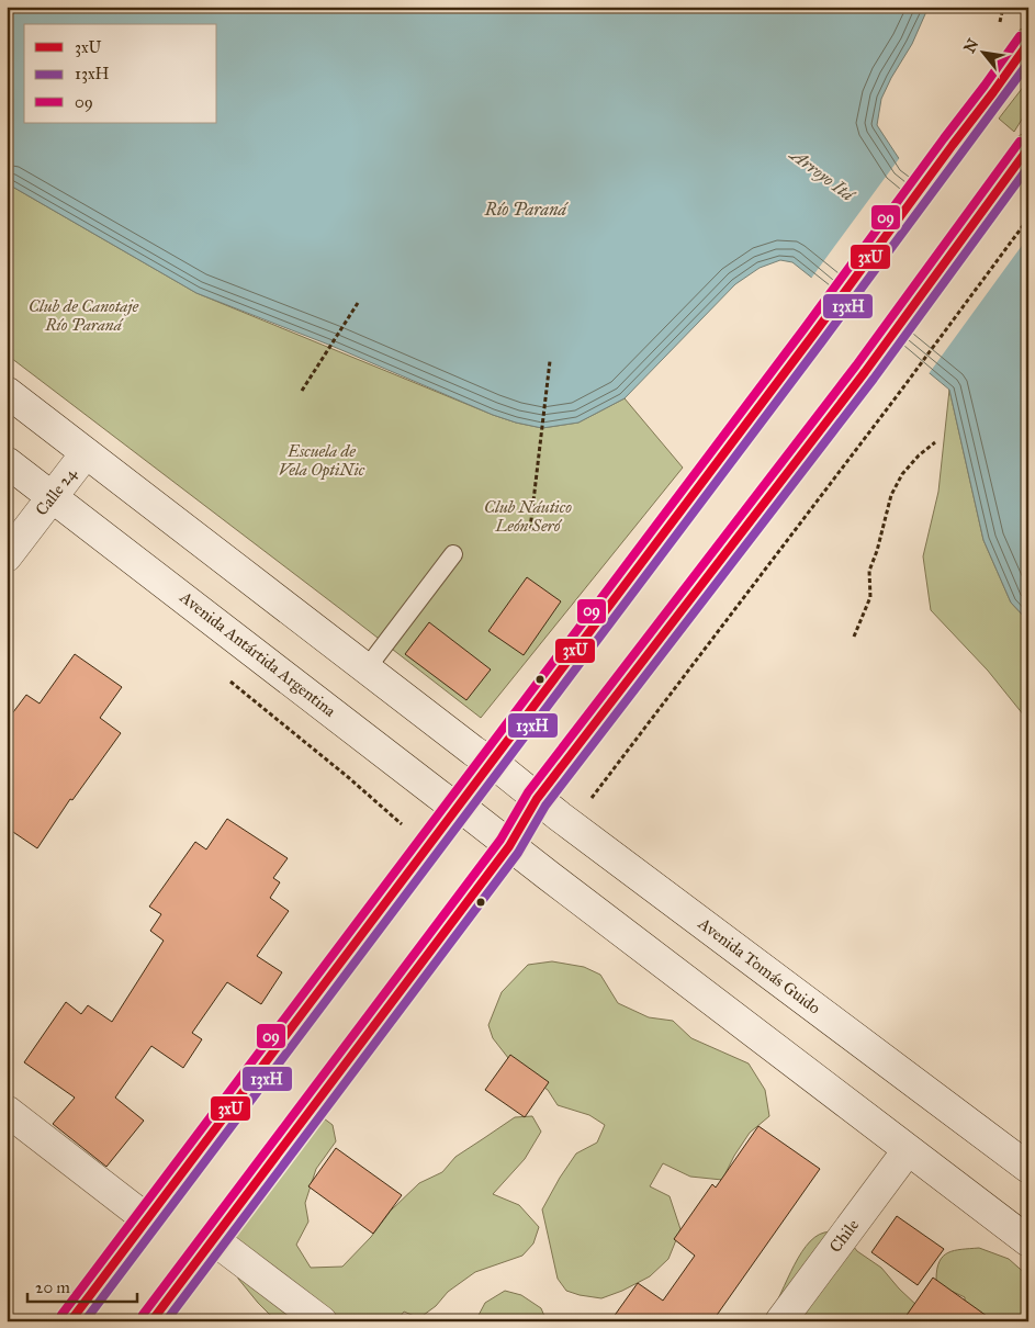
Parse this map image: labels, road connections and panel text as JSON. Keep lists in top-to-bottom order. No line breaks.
{"streets":{"main road":["Calle 24","Avenida Antártida Argentina","Avenida Tomás Guido","Chile"]},"crossings":[["Calle 24","Avenida Antártida Argentina"]],"water":["Arroyo Itá","Río Paraná"],"parks":["Club de Canotaje Río Paraná","Escuela de Vela OptiNic","Club Náutico León Seró"],"lines":["transit line 09","transit line 3xU","transit line 13xH"],"legend":["3xU","13xH","09"],"scale_bar":"20 m","north":"top left"}
